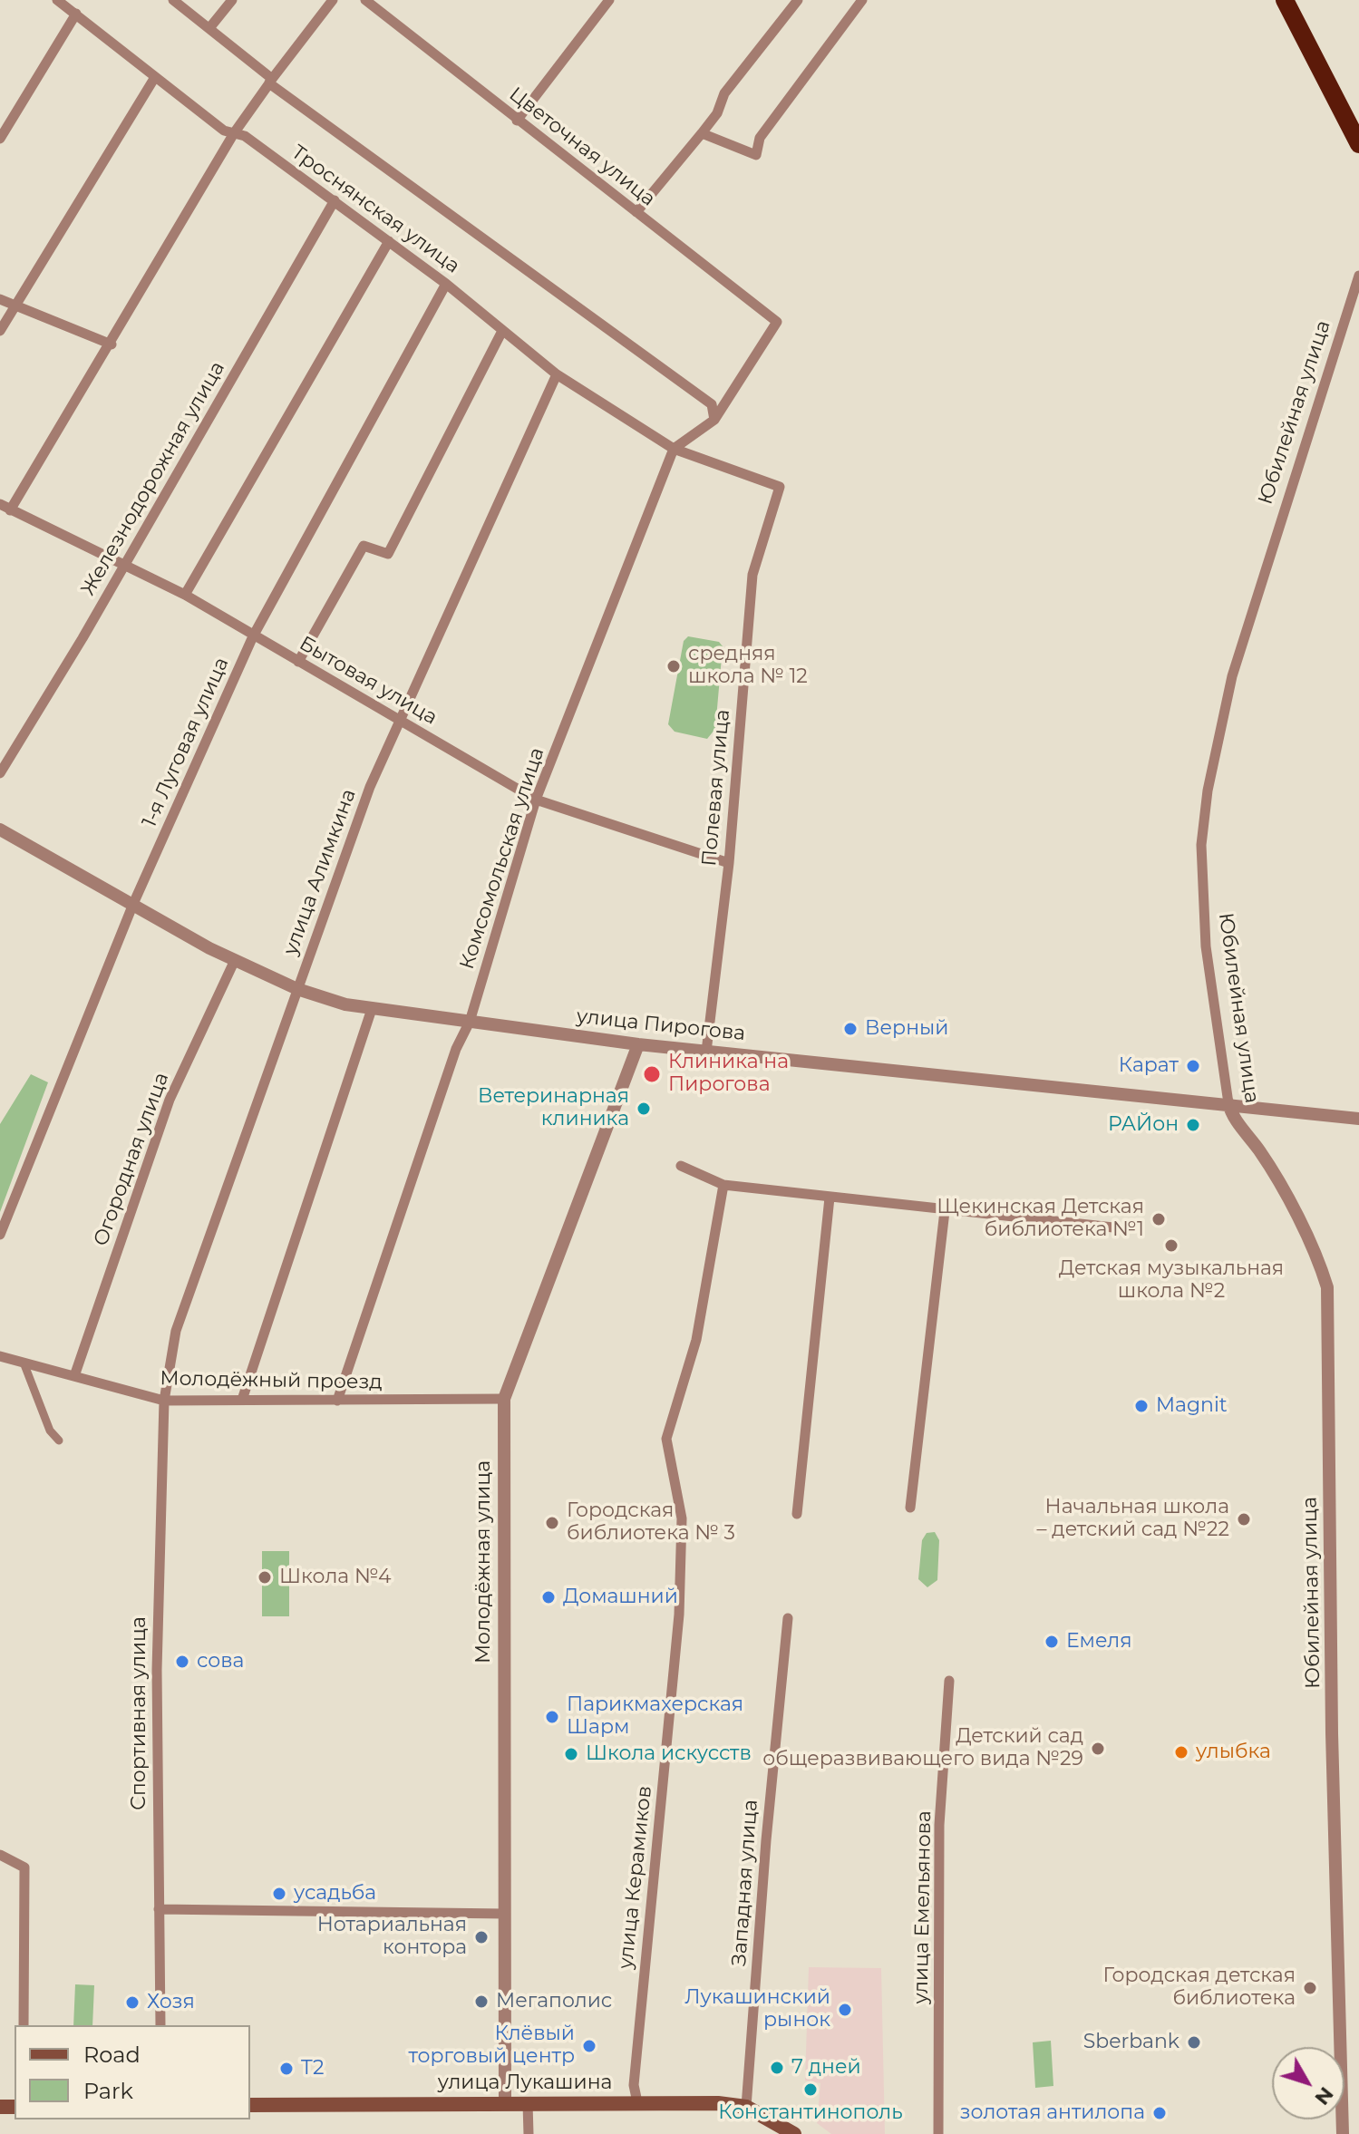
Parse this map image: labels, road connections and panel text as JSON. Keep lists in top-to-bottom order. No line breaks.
{"streets":{"main road":["улица Лукашина"],"street":["Цветочная улица","Троснянская улица","Юбилейная улица","Железнодорожная улица","Бытовая улица","1-я Луговая улица","Полевая улица","Комсомольская улица","улица Алимкина","улица Пирогова","Огородная улица","Молодёжный проезд","Молодёжная улица","Спортивная улица","улица Керамиков","Западная улица","улица Емельянова"]},"crossings":[["Троснянская улица","Железнодорожная улица"],["Троснянская улица","1-я Луговая улица"],["Троснянская улица","Полевая улица"],["Троснянская улица","Комсомольская улица"],["Троснянская улица","улица Алимкина"],["Юбилейная улица","улица Пирогова"],["Железнодорожная улица","Бытовая улица"],["Бытовая улица","1-я Луговая улица"],["Бытовая улица","Полевая улица"],["Бытовая улица","Комсомольская улица"],["Бытовая улица","улица Алимкина"],["1-я Луговая улица","улица Пирогова"],["Полевая улица","улица Пирогова"],["Комсомольская улица","улица Пирогова"],["Комсомольская улица","Молодёжный проезд"],["улица Алимкина","улица Пирогова"],["улица Алимкина","Молодёжный проезд"],["улица Алимкина","Спортивная улица"],["улица Пирогова","Огородная улица"],["улица Пирогова","Молодёжная улица"],["Огородная улица","Молодёжный проезд"],["Молодёжный проезд","Молодёжная улица"],["Молодёжный проезд","Спортивная улица"],["Молодёжная улица","улица Лукашина"],["улица Керамиков","улица Лукашина"],["Западная улица","улица Лукашина"]],"places":["средняя школа № 12","Верный","Карат","Клиника на Пирогова","Ветеринарная клиника","РАЙон","Щекинская Детская библиотека №1","Детская музыкальная школа №2","Magnit","Начальная школа – детский сад №22","Городская библиотека № 3","Школа №4","Домашний","Емеля","сова","Парикмахерская Шарм","Детский сад общеразвивающего вида №29","улыбка","Школа искусств","усадьба","Нотариальная контора","Городская детская библиотека","Мегаполис","Хозя","Лукашинский рынок","Sberbank","Клёвый торговый центр","7 дней","T2","Константинополь","золотая антилопа"],"legend":["Road","Park"],"north":"bottom right"}
